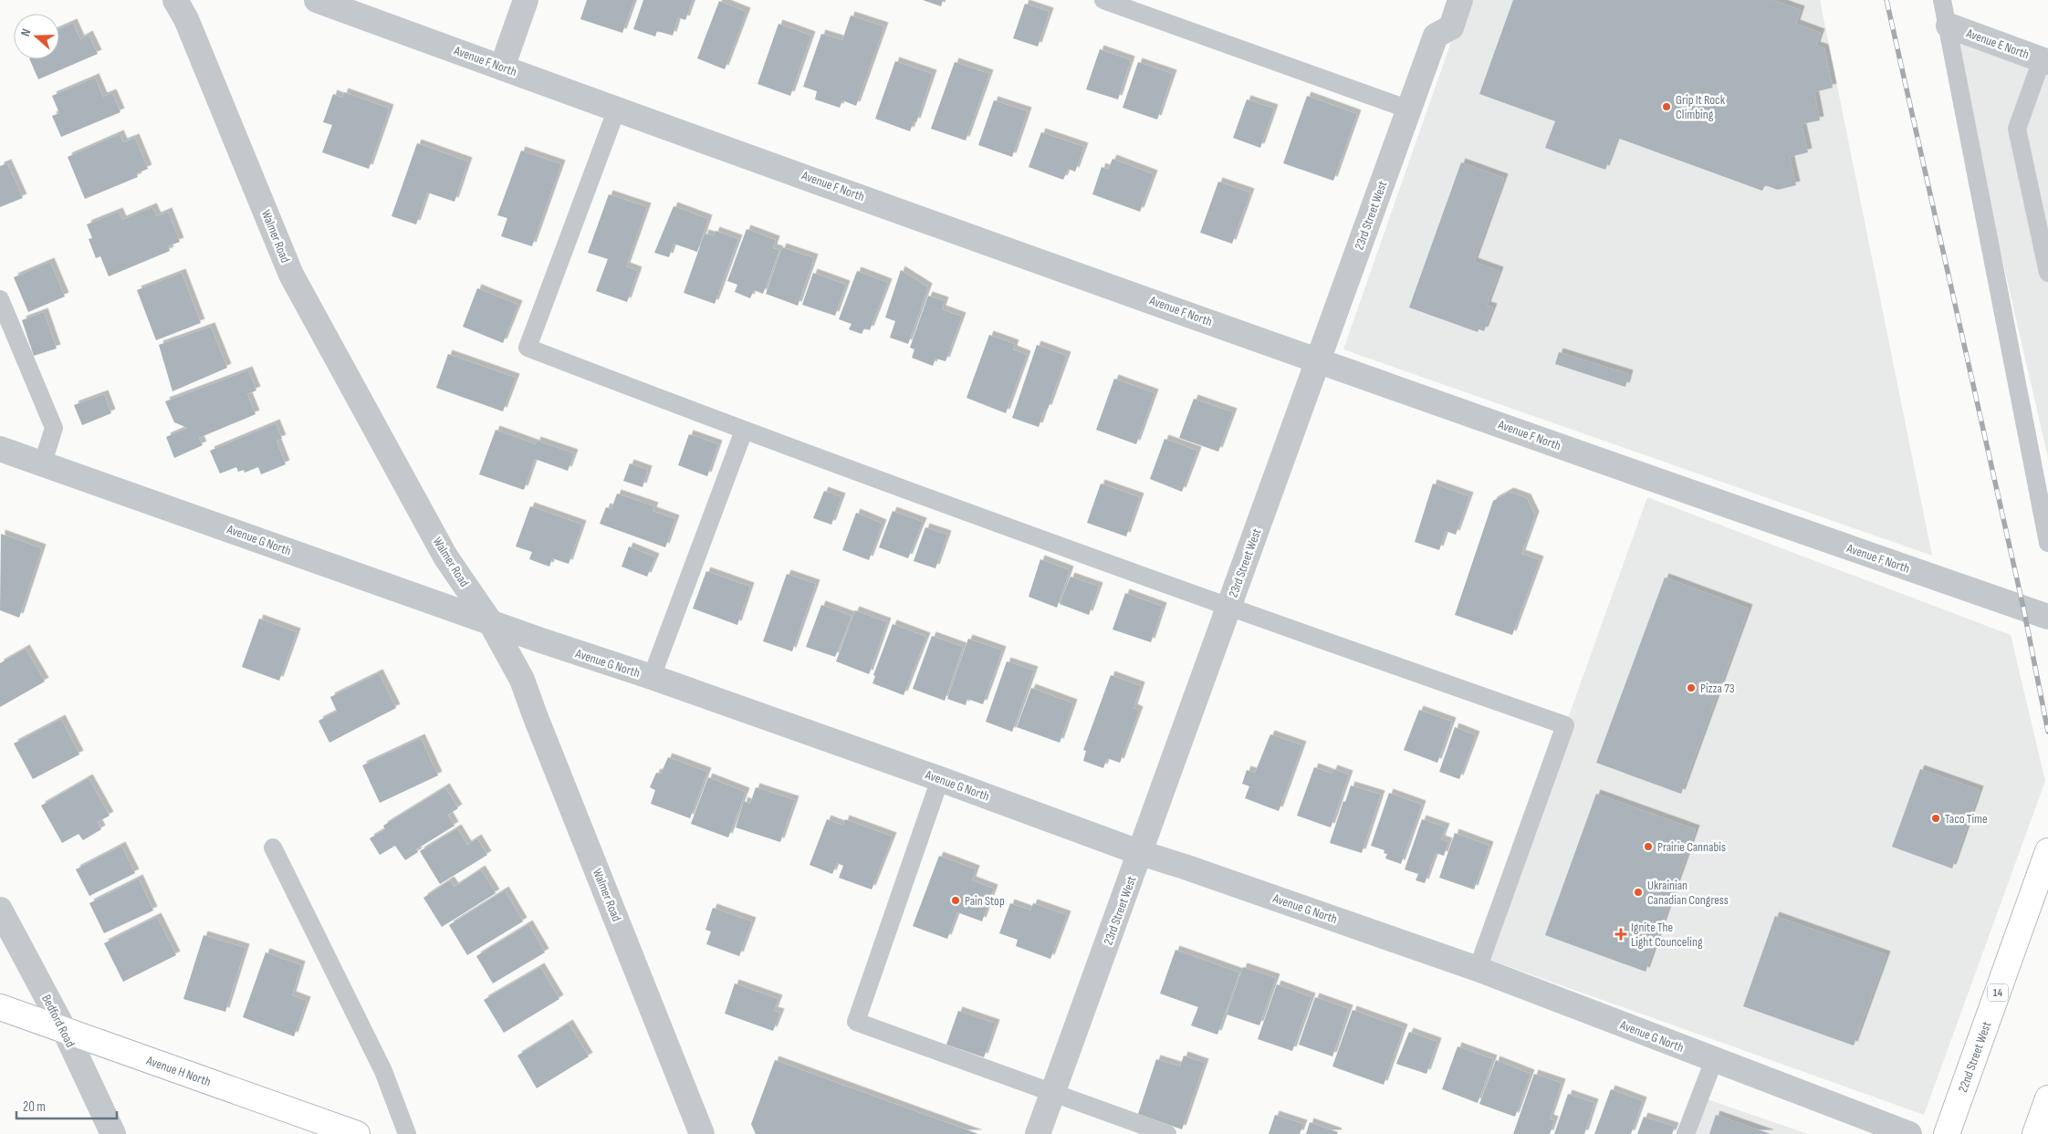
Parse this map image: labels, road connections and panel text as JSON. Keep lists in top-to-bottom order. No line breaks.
{"streets":{"street":["Avenue E North","Avenue F North","23rd Street West","Walmer Road","Avenue G North","14","Bedford Road","22nd Street West","Avenue H North"]},"crossings":[["Avenue F North","23rd Street West"],["23rd Street West","Avenue G North"],["Walmer Road","Avenue G North"],["Bedford Road","Avenue H North"]],"places":{"other":["Grip It Rock Climbing","Pizza 73","Taco Time","Prairie Cannabis","Ukrainian Canadian Congress","Pain Stop"],"health":["Ignite The Light Counceling"]},"scale_bar":"20 m","north":"left"}
